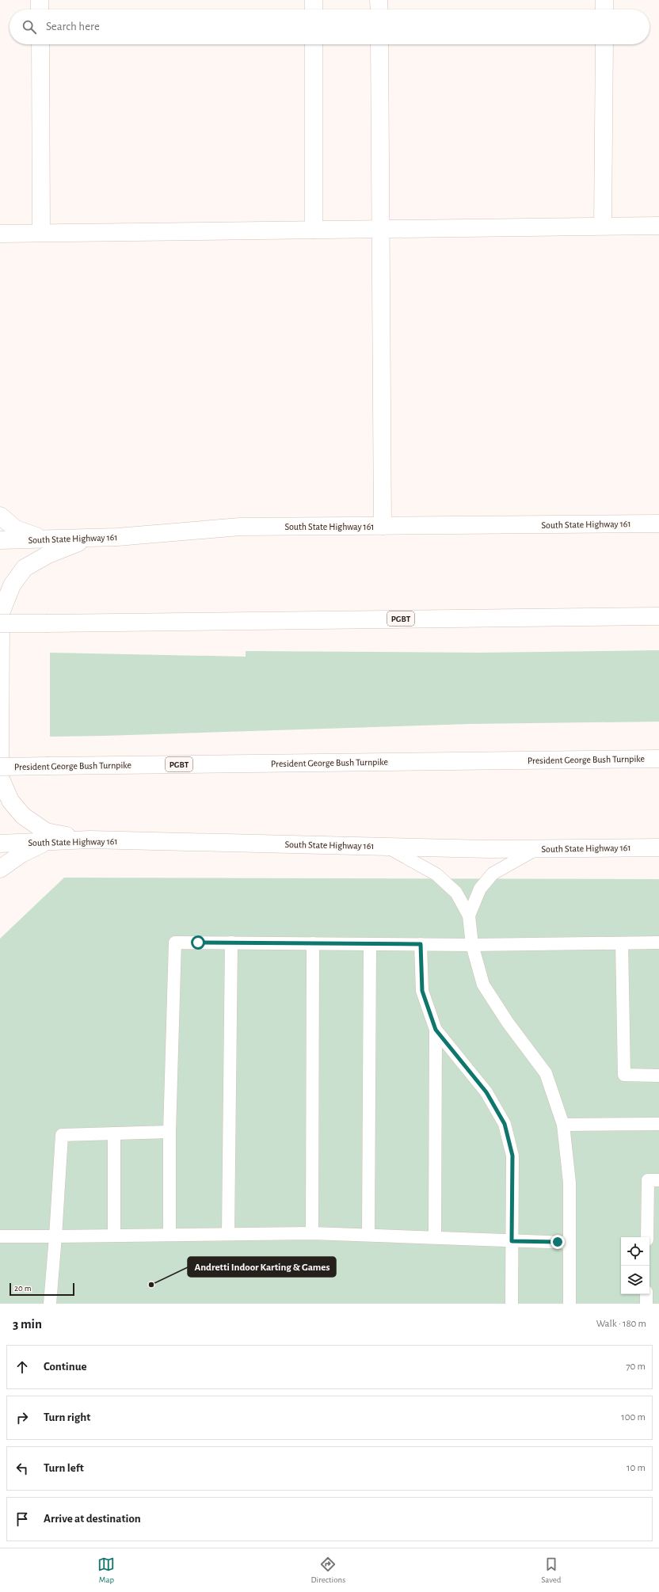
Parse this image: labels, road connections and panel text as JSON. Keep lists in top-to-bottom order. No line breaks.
{"streets":{"main road":["South State Highway 161","PGBT","President George Bush Turnpike"]},"places":["Andretti Indoor Karting & Games"],"scale_bar":"20 m","page":{"search":"Search here","scale":"20 m","heading":["3 min","Walk · 180 m"],"list":[["Continue","70 m"],["Turn right","100 m"],["Turn left","10 m"],"Arrive at destination"],"nav":["Map","Directions","Saved"]}}
